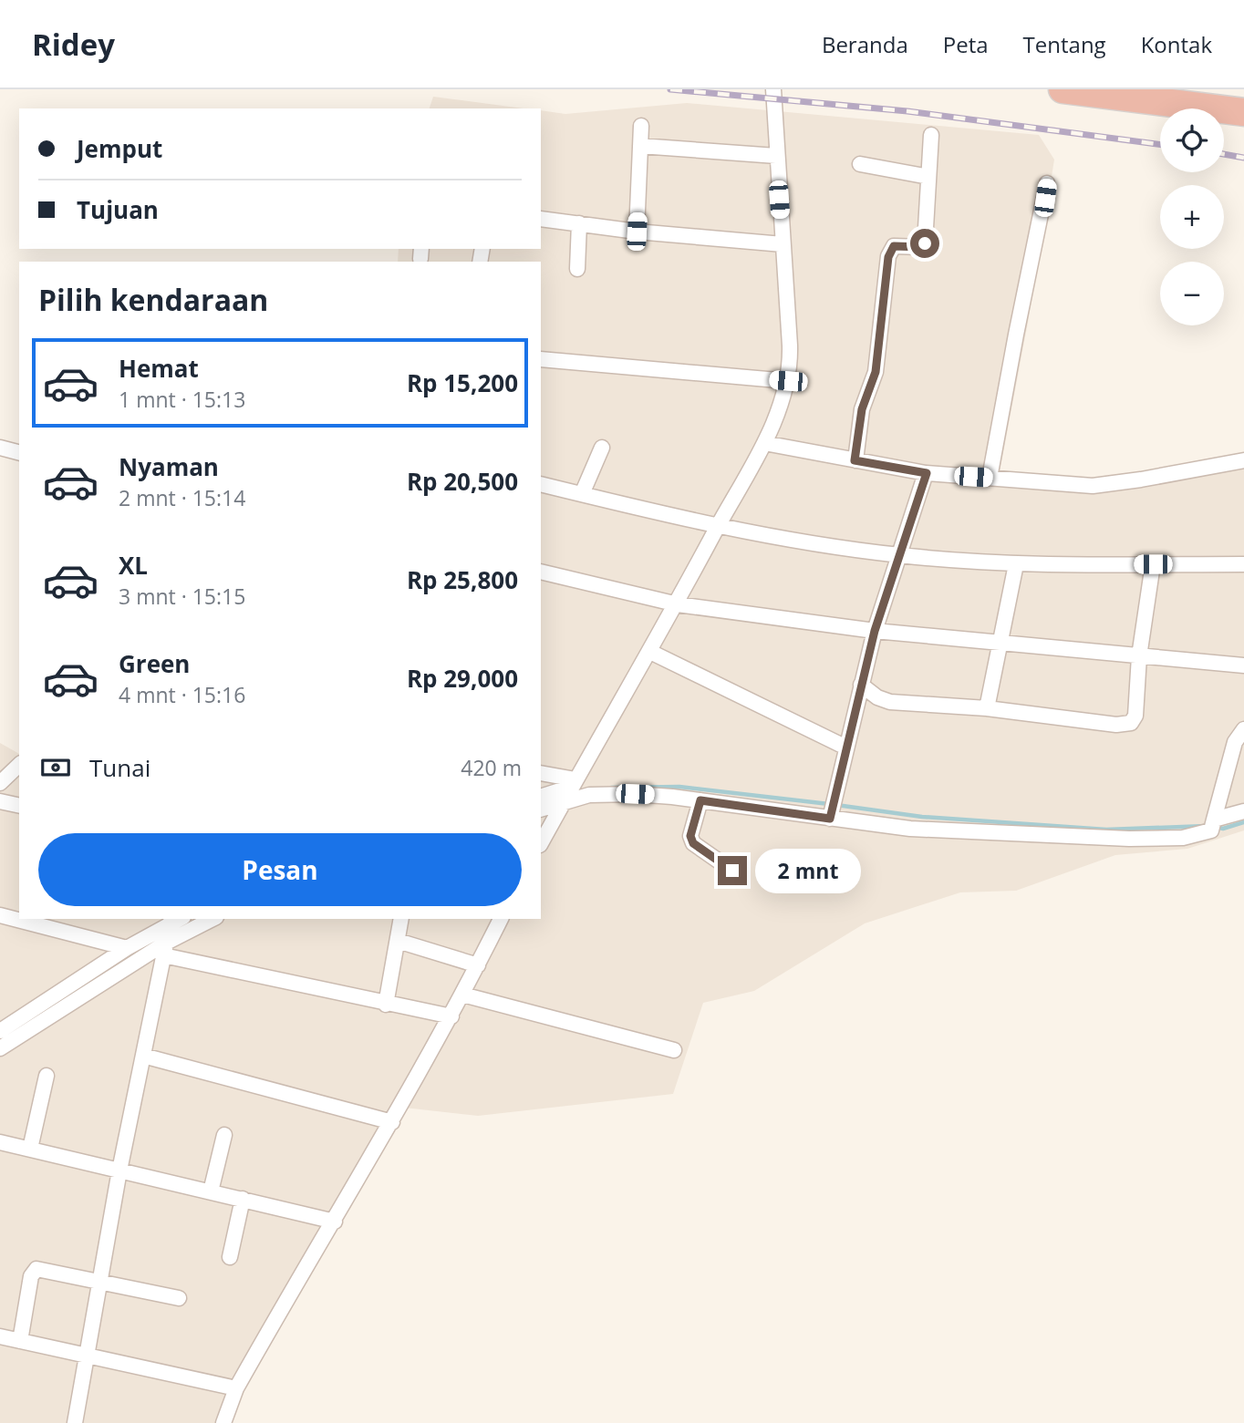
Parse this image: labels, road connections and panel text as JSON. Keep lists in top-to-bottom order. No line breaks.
{"page":{"header":"Ridey","nav":["Beranda","Peta","Tentang","Kontak"],"map_buttons":["+","−"],"banner":["Jemput","Tujuan"],"heading":"Pilih kendaraan","list":[{"name":"Hemat","note":"1 mnt · 15:13","value":"Rp 15,200"},{"name":"Nyaman","note":"2 mnt · 15:14","value":"Rp 20,500"},{"name":"XL","note":"3 mnt · 15:15","value":"Rp 25,800"},{"name":"Green","note":"4 mnt · 15:16","value":"Rp 29,000"}],"pay":["Tunai","420 m"],"buttons":"Pesan","bubble":"2 mnt"}}
